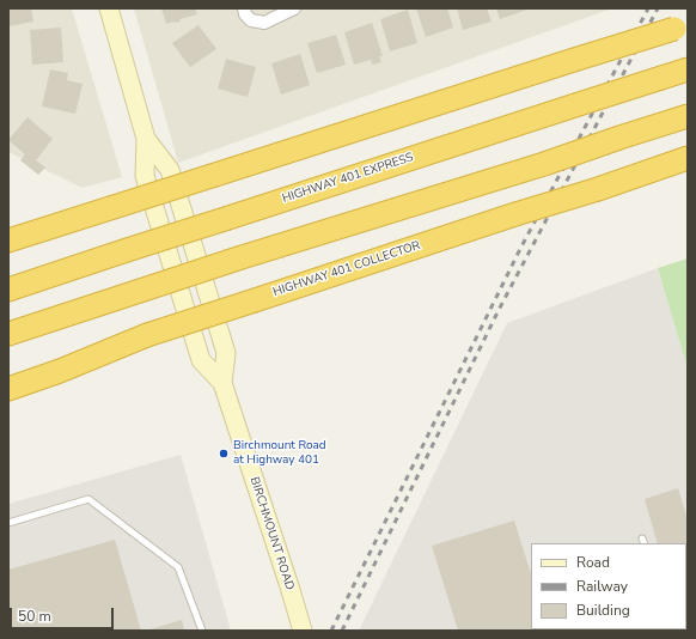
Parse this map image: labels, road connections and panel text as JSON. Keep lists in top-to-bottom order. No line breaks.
{"streets":{"highway":["HIGHWAY 401 EXPRESS","HIGHWAY 401 COLLECTOR"],"main road":["BIRCHMOUNT ROAD"]},"places":["Birchmount Road at Highway 401"],"legend":["Road","Railway","Building"],"scale_bar":"50 m"}
